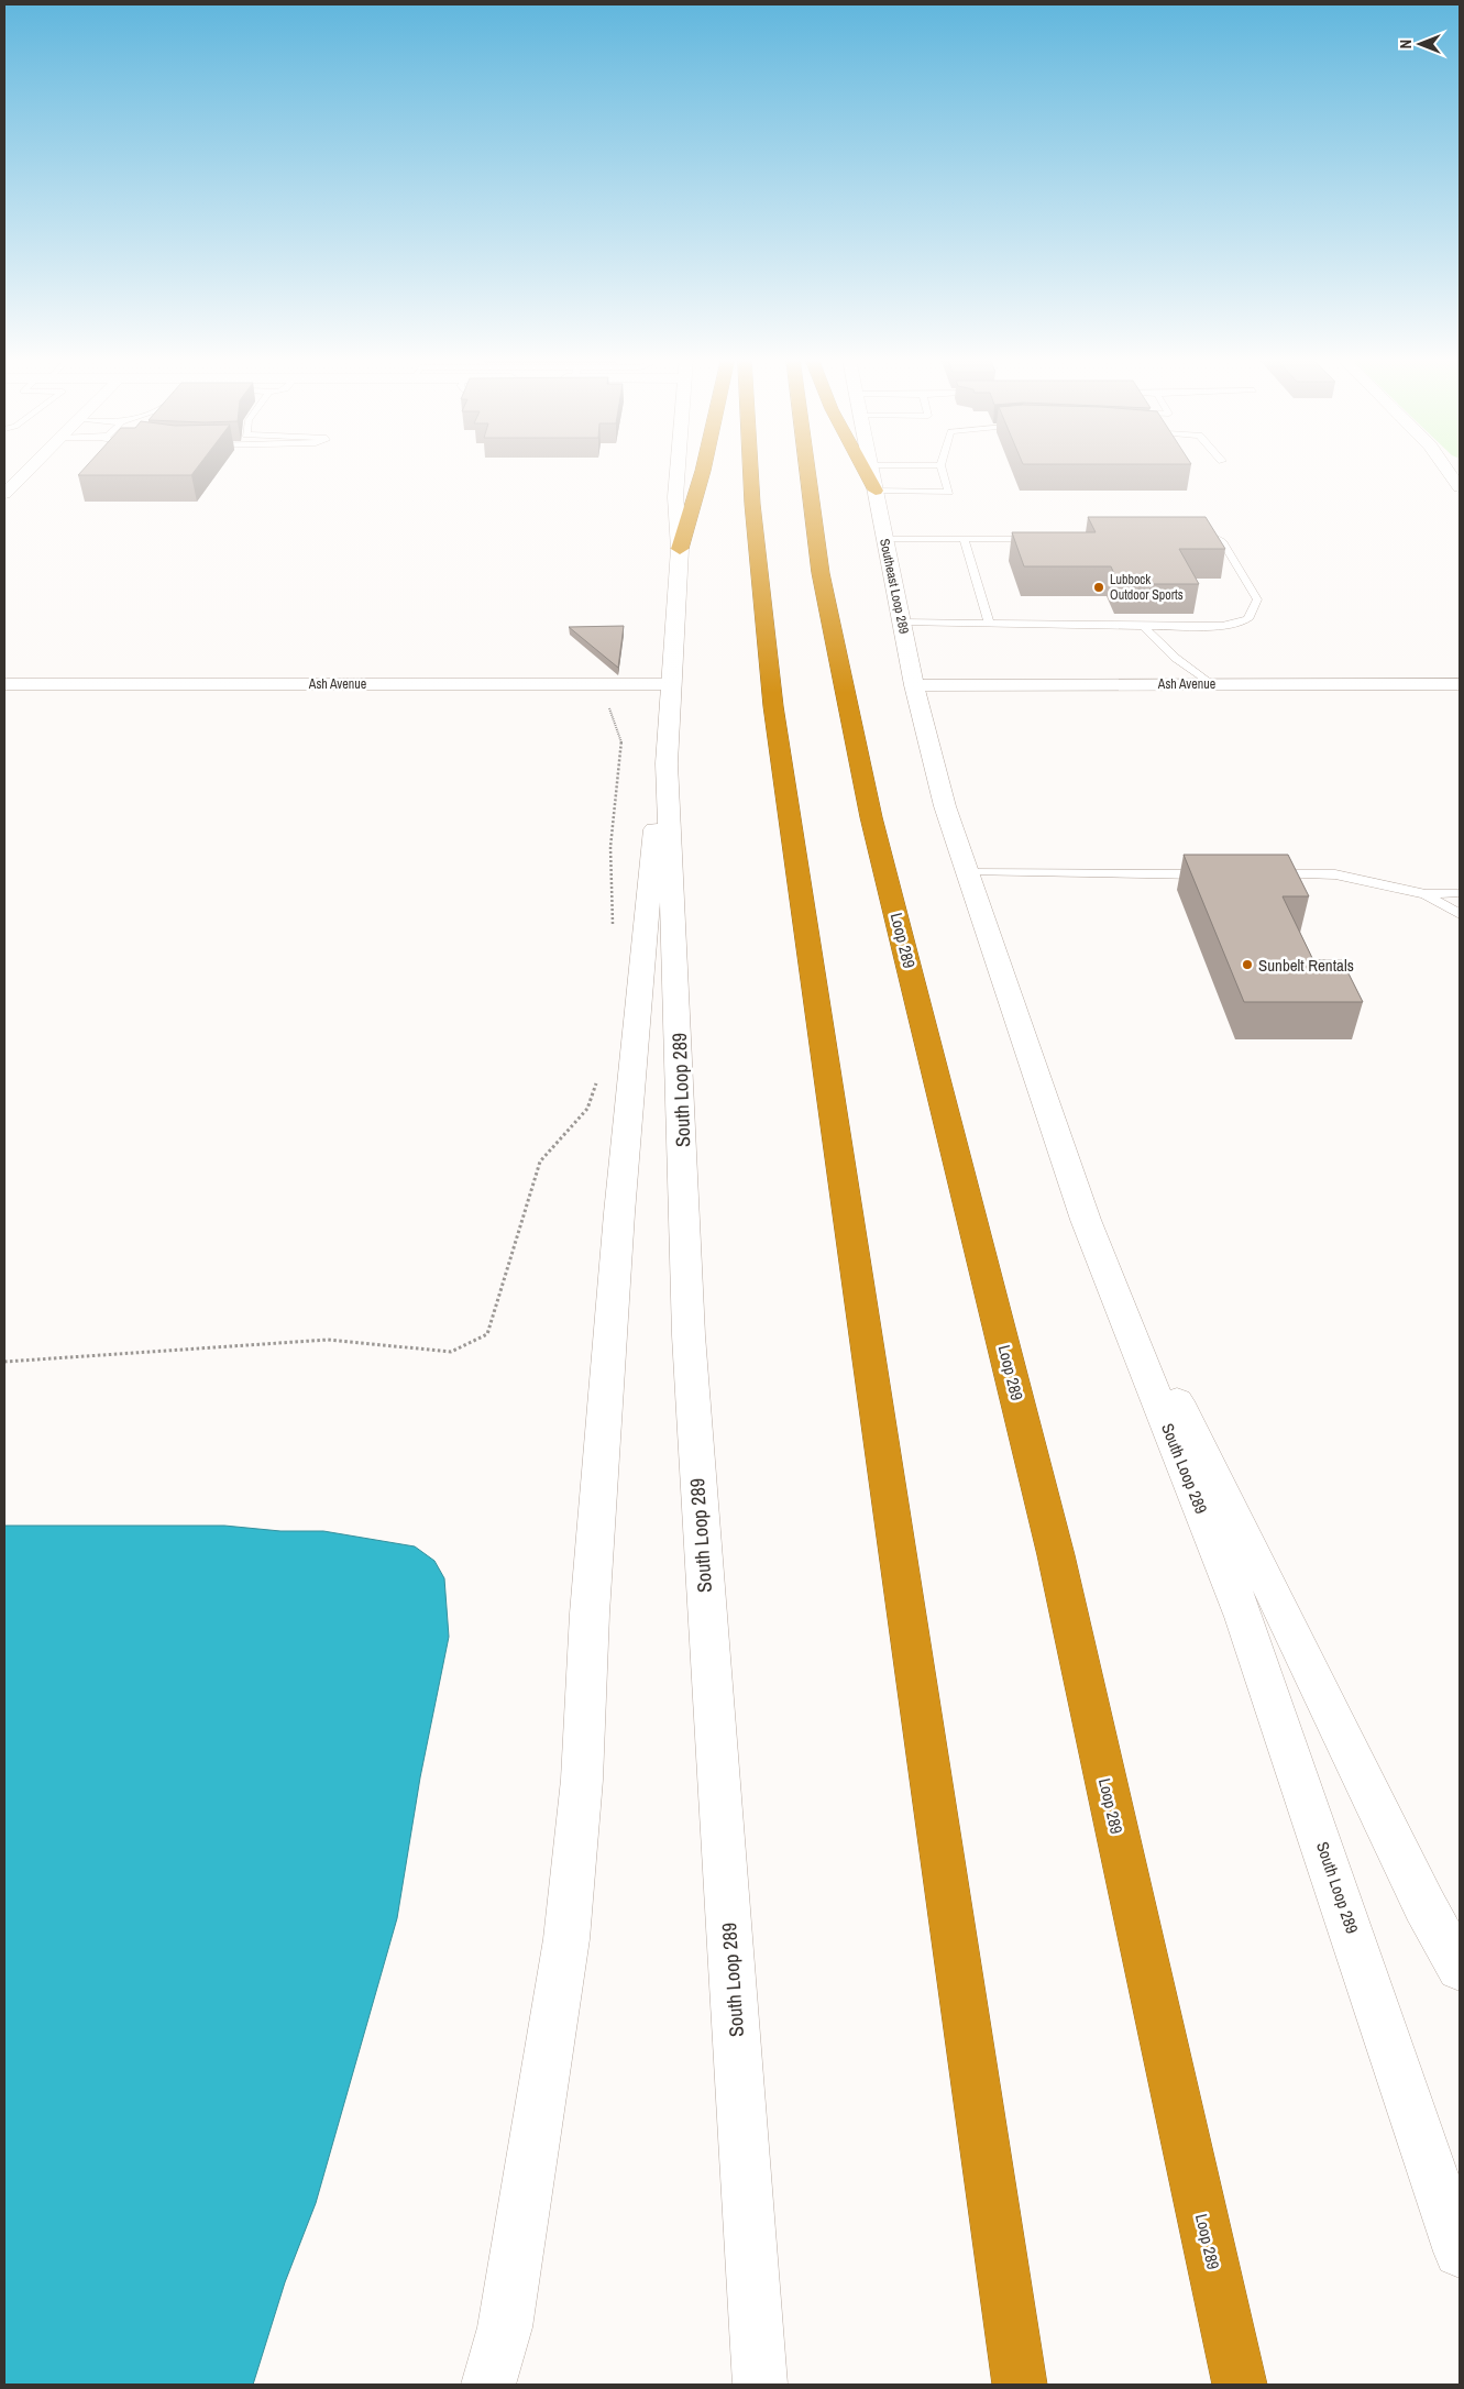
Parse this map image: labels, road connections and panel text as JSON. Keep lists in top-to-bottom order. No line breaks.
{"streets":{"highway":["Loop 289"],"main road":["Southeast Loop 289","Ash Avenue","South Loop 289"]},"crossings":[["Southeast Loop 289","Ash Avenue"],["Southeast Loop 289","South Loop 289"],["Ash Avenue","South Loop 289"]],"places":["Lubbock Outdoor Sports","Sunbelt Rentals"],"north":"left"}
